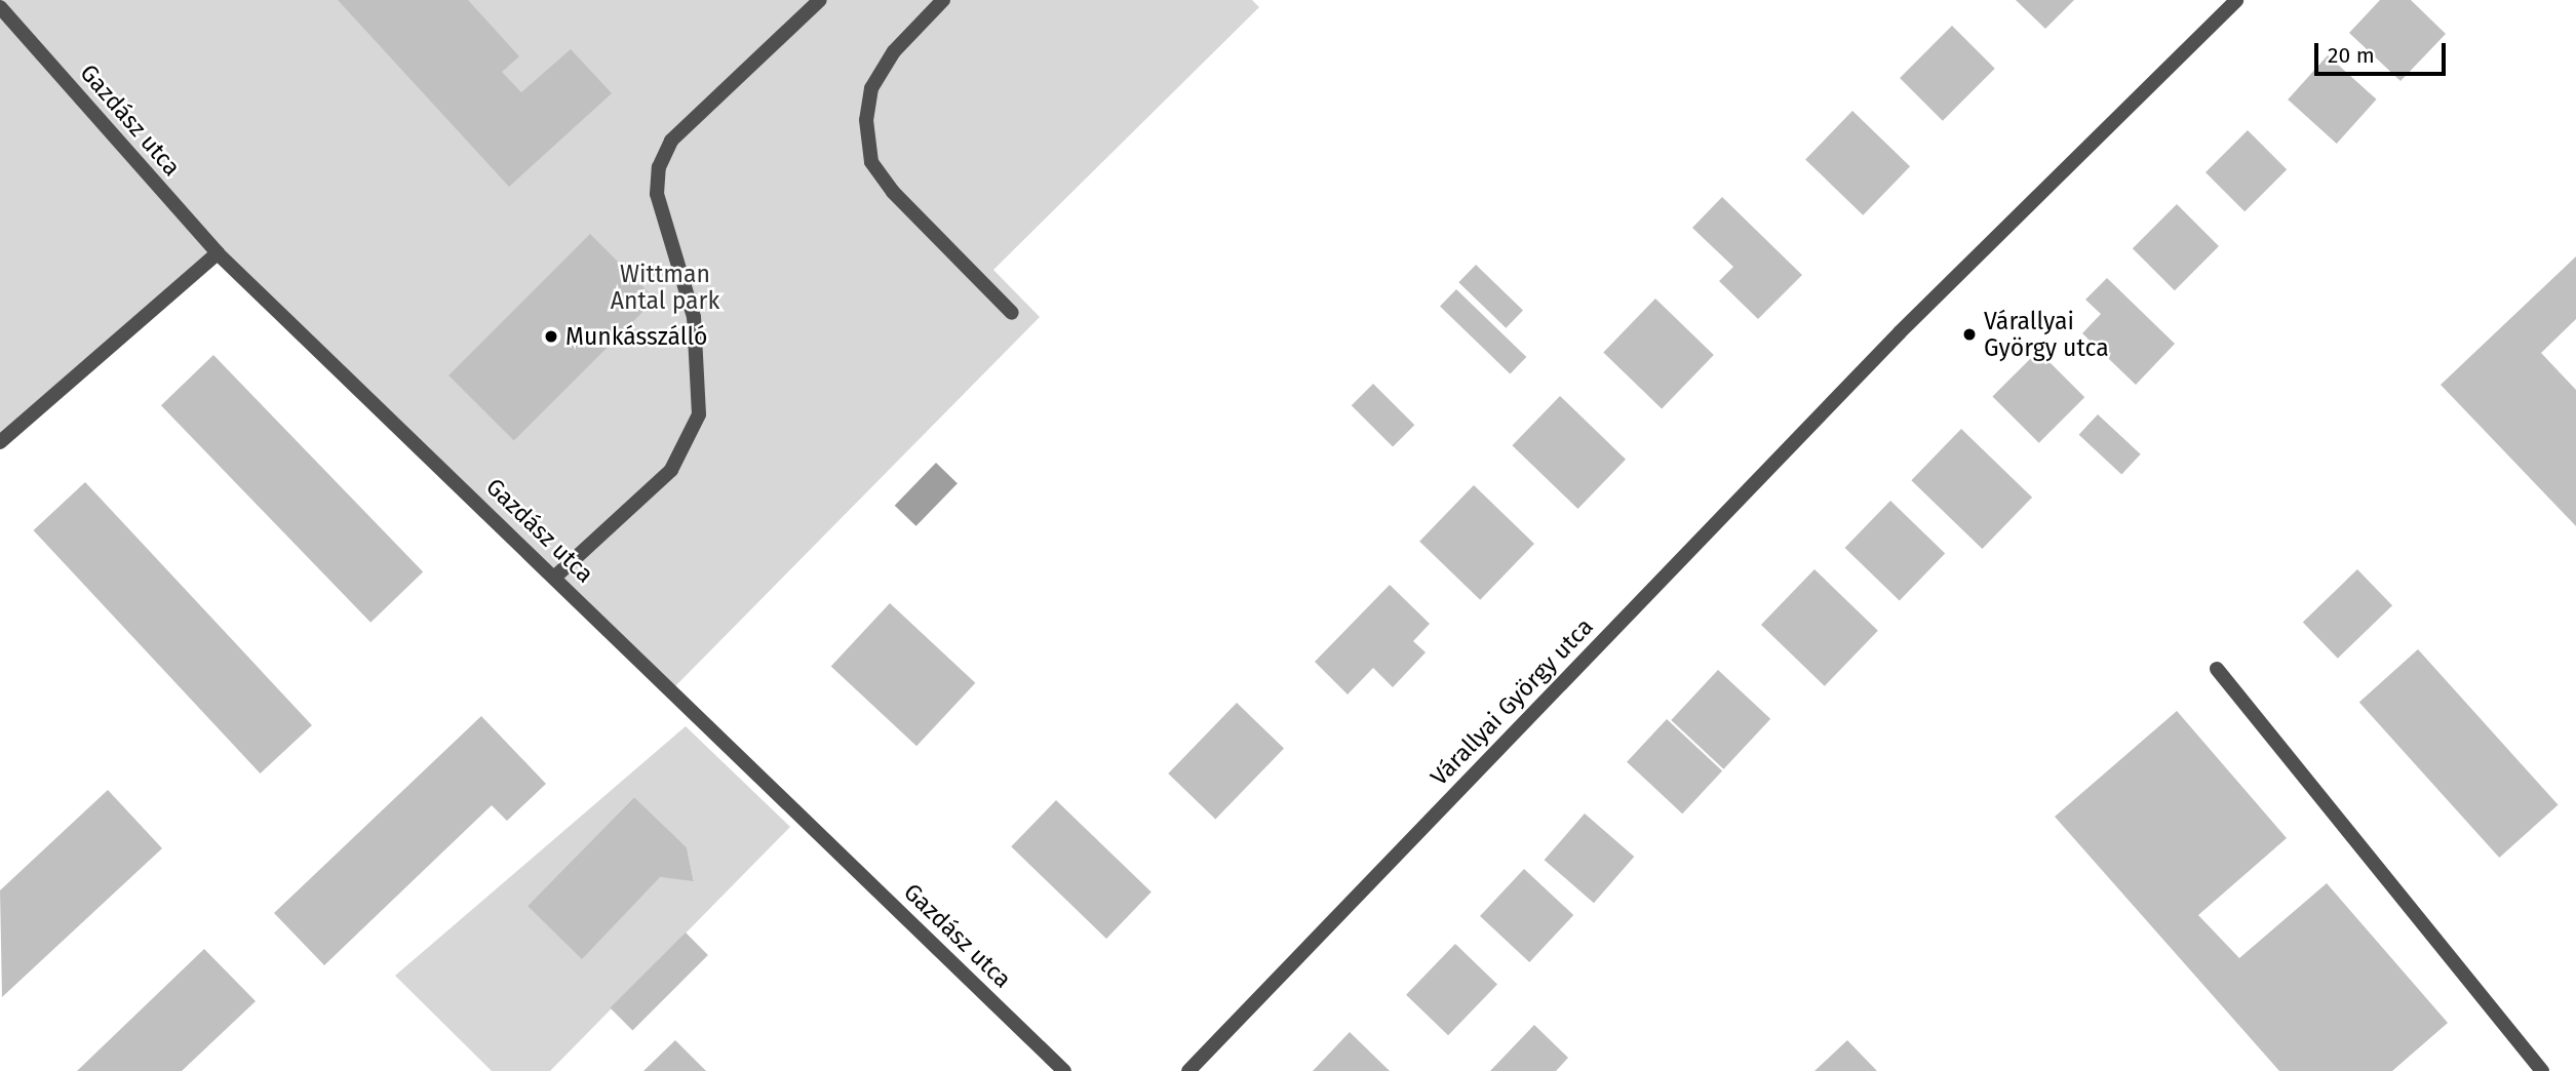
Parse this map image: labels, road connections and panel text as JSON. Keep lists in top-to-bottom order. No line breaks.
{"streets":{"street":["Gazdász utca","Várallyai György utca"]},"parks":["Wittman Antal park"],"places":["Várallyai György utca","Munkásszálló"],"scale_bar":"20 m"}
